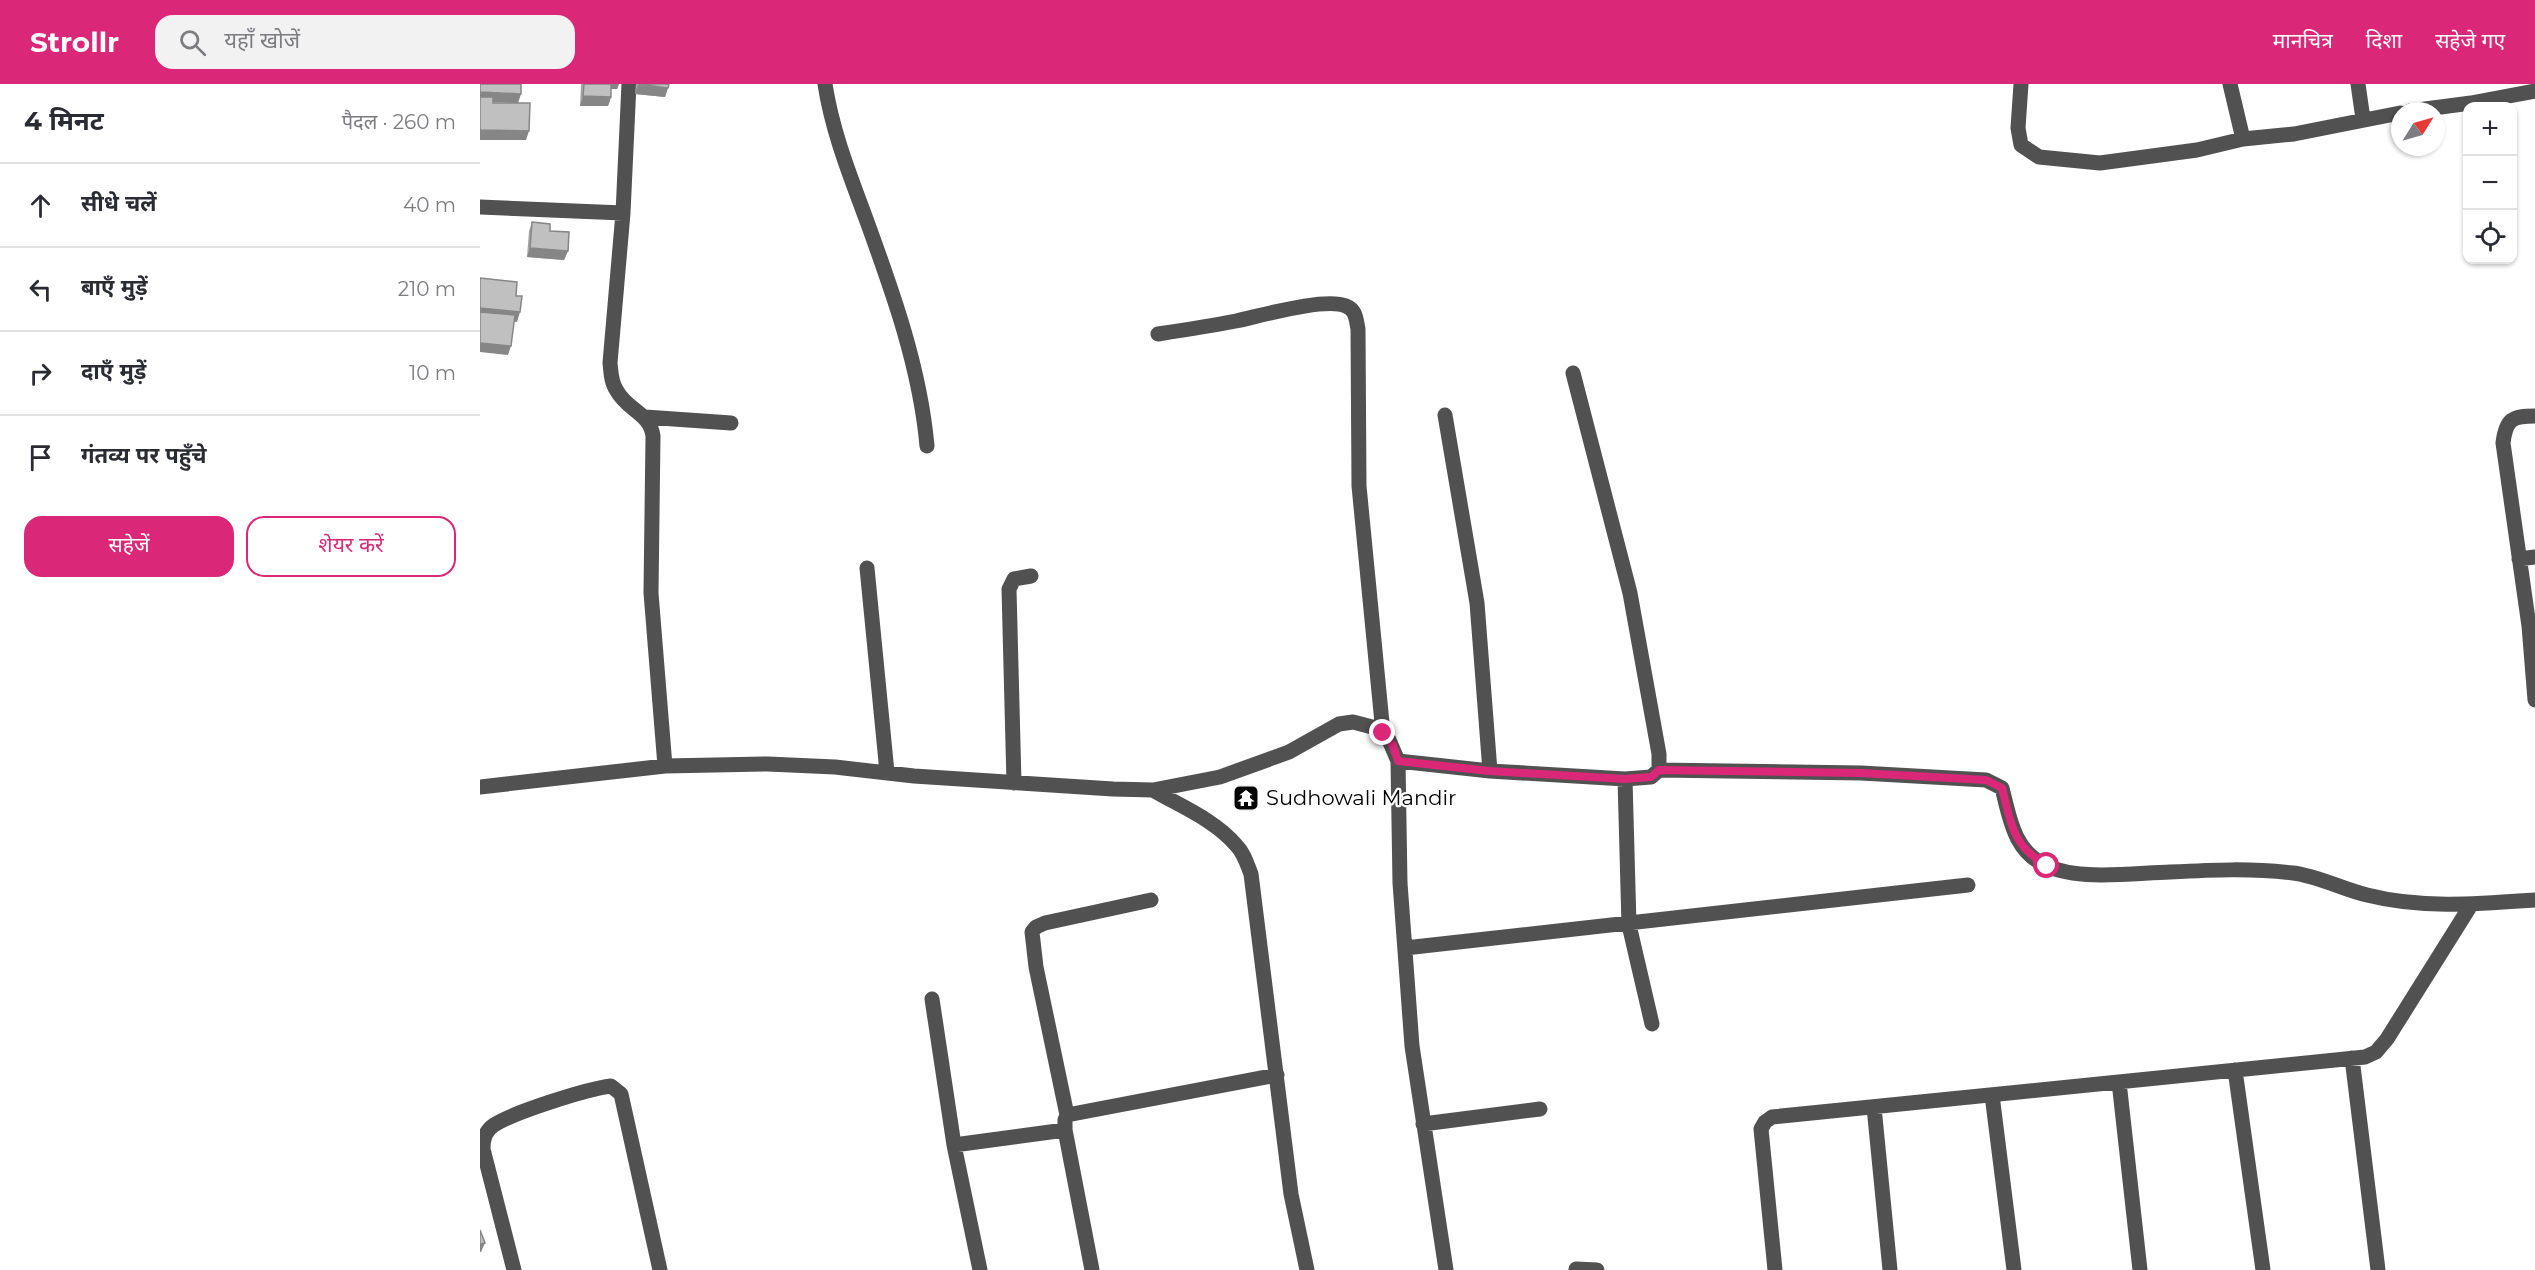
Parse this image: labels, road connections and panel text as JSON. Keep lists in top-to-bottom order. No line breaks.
{"places":{"temple":["Sudhowali Mandir"]},"north":"top right","page":{"header":"Strollr","search":"यहाँ खोजें","nav":["मानचित्र","दिशा","सहेजे गए"],"heading":["4 मिनट","पैदल · 260 m"],"map_buttons":["+","−"],"list":[["सीधे चलें","40 m"],["बाएँ मुड़ें","210 m"],["दाएँ मुड़ें","10 m"],"गंतव्य पर पहुँचे"],"buttons":["सहेजें","शेयर करें"]}}
